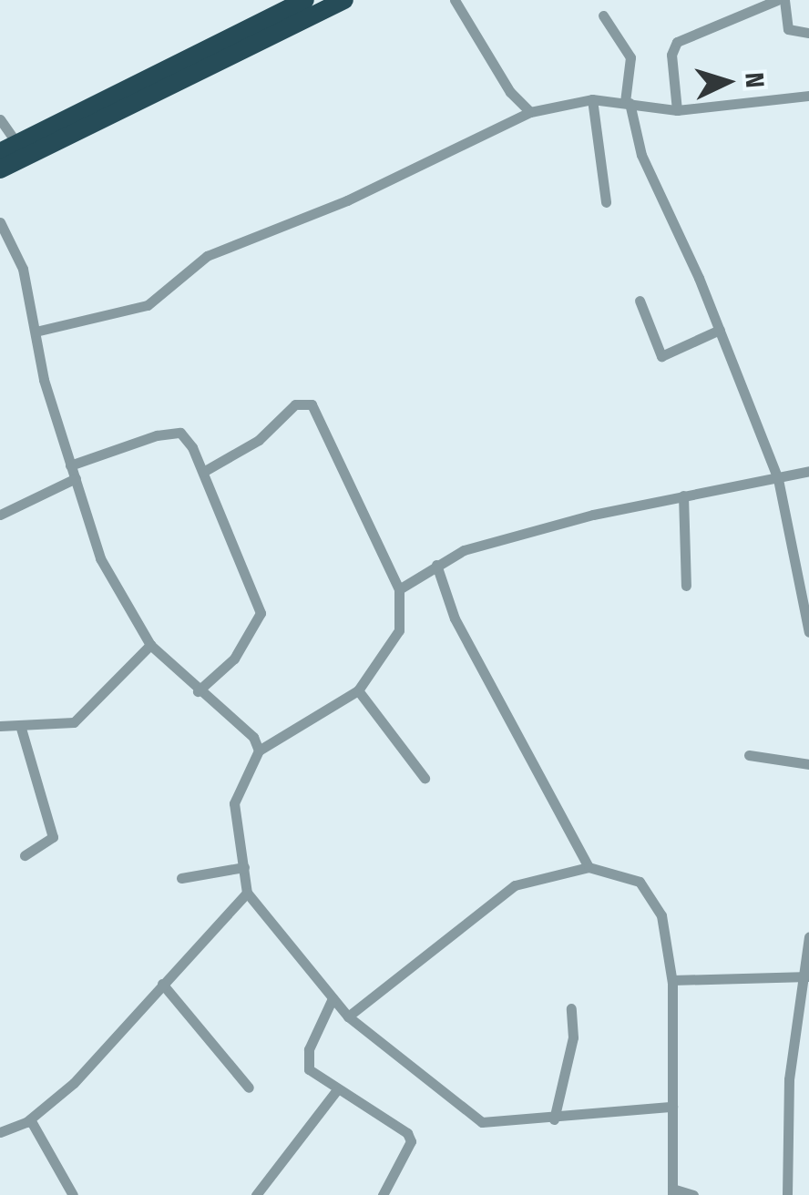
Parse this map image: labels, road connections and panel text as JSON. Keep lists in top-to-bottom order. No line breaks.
{"north":"right"}
